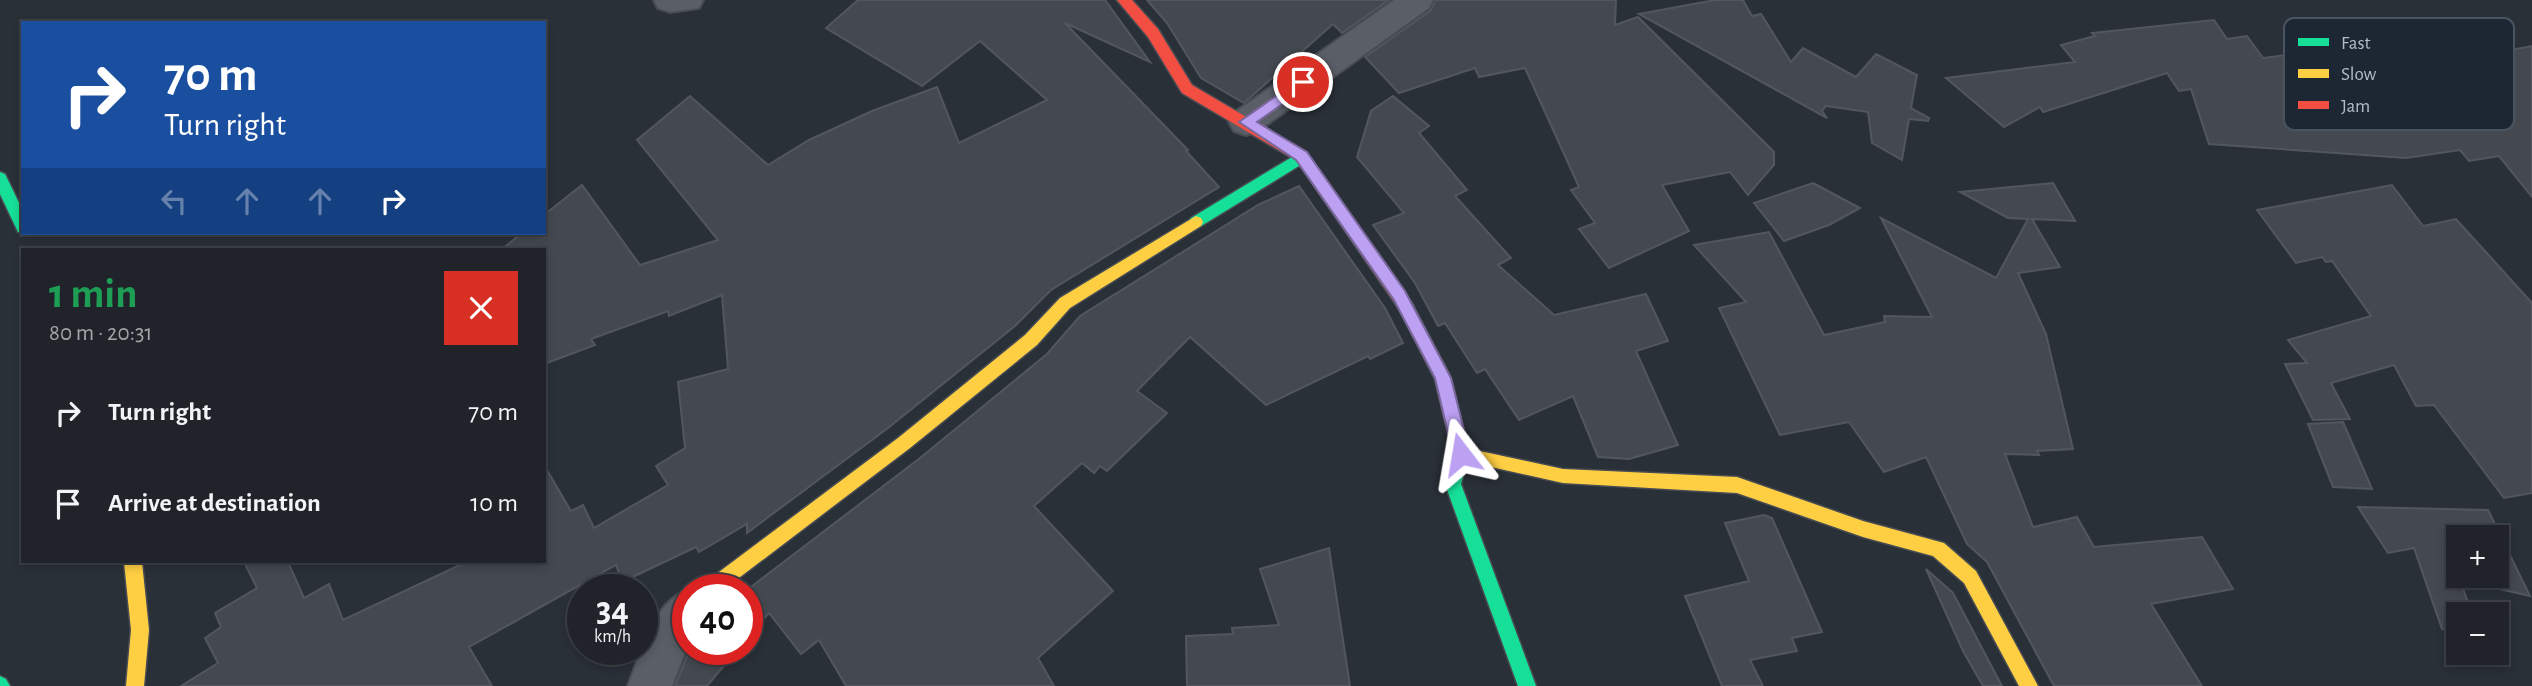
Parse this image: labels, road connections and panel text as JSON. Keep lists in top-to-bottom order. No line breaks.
{"legend":["Fast","Slow","Jam"],"page":{"turn":["70 m","Turn right"],"heading":["1 min","80 m · 20:31"],"list":[{"name":"Turn right","value":"70 m"},{"name":"Arrive at destination","value":"10 m"}],"map_buttons":["+","−"],"speed":"34 km/h","limit":"40"}}
